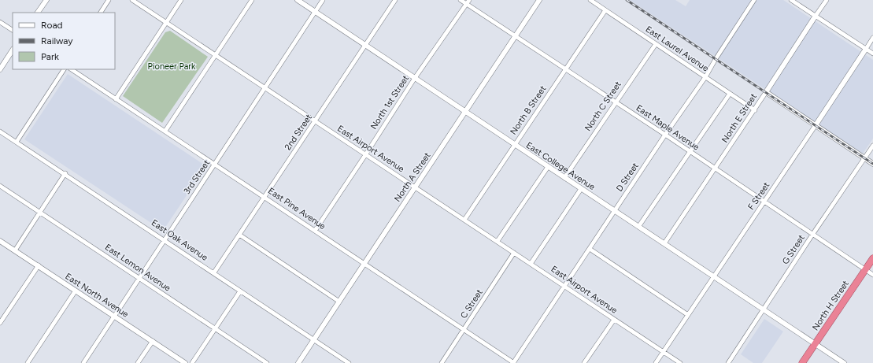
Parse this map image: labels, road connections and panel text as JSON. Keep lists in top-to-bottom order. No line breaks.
{"streets":{"highway":["North H Street"],"street":["East Laurel Avenue","North 1st Street","North C Street","North B Street","North E Street","East Maple Avenue","2nd Street","East Airport Avenue","East College Avenue","3rd Street","North A Street","D Street","F Street","East Pine Avenue","East Oak Avenue","G Street","East Lemon Avenue","East North Avenue","C Street"]},"crossings":[["East Laurel Avenue","North C Street"],["East Laurel Avenue","North B Street"],["East Laurel Avenue","North E Street"],["East Laurel Avenue","D Street"],["North 1st Street","East Maple Avenue"],["North 1st Street","East Airport Avenue"],["North 1st Street","East College Avenue"],["North 1st Street","East Pine Avenue"],["North C Street","East Maple Avenue"],["North C Street","East College Avenue"],["North B Street","East Maple Avenue"],["North B Street","East Airport Avenue"],["North B Street","East College Avenue"],["North E Street","East Maple Avenue"],["North E Street","East College Avenue"],["East Maple Avenue","North A Street"],["East Maple Avenue","D Street"],["East Maple Avenue","F Street"],["East Maple Avenue","G Street"],["East Maple Avenue","North H Street"],["2nd Street","East Airport Avenue"],["2nd Street","East College Avenue"],["2nd Street","East Pine Avenue"],["2nd Street","East Oak Avenue"],["East Airport Avenue","3rd Street"],["East Airport Avenue","North A Street"],["East Airport Avenue","D Street"],["East Airport Avenue","F Street"],["East Airport Avenue","C Street"],["East College Avenue","3rd Street"],["East College Avenue","North A Street"],["East College Avenue","D Street"],["East College Avenue","F Street"],["East College Avenue","G Street"],["East College Avenue","North H Street"],["3rd Street","East Pine Avenue"],["3rd Street","East Oak Avenue"],["3rd Street","East Lemon Avenue"],["3rd Street","East North Avenue"],["North A Street","East Pine Avenue"],["North A Street","East Oak Avenue"],["D Street","East Pine Avenue"],["East Pine Avenue","C Street"]],"parks":["Pioneer Park"],"legend":["Road","Railway","Park"]}
